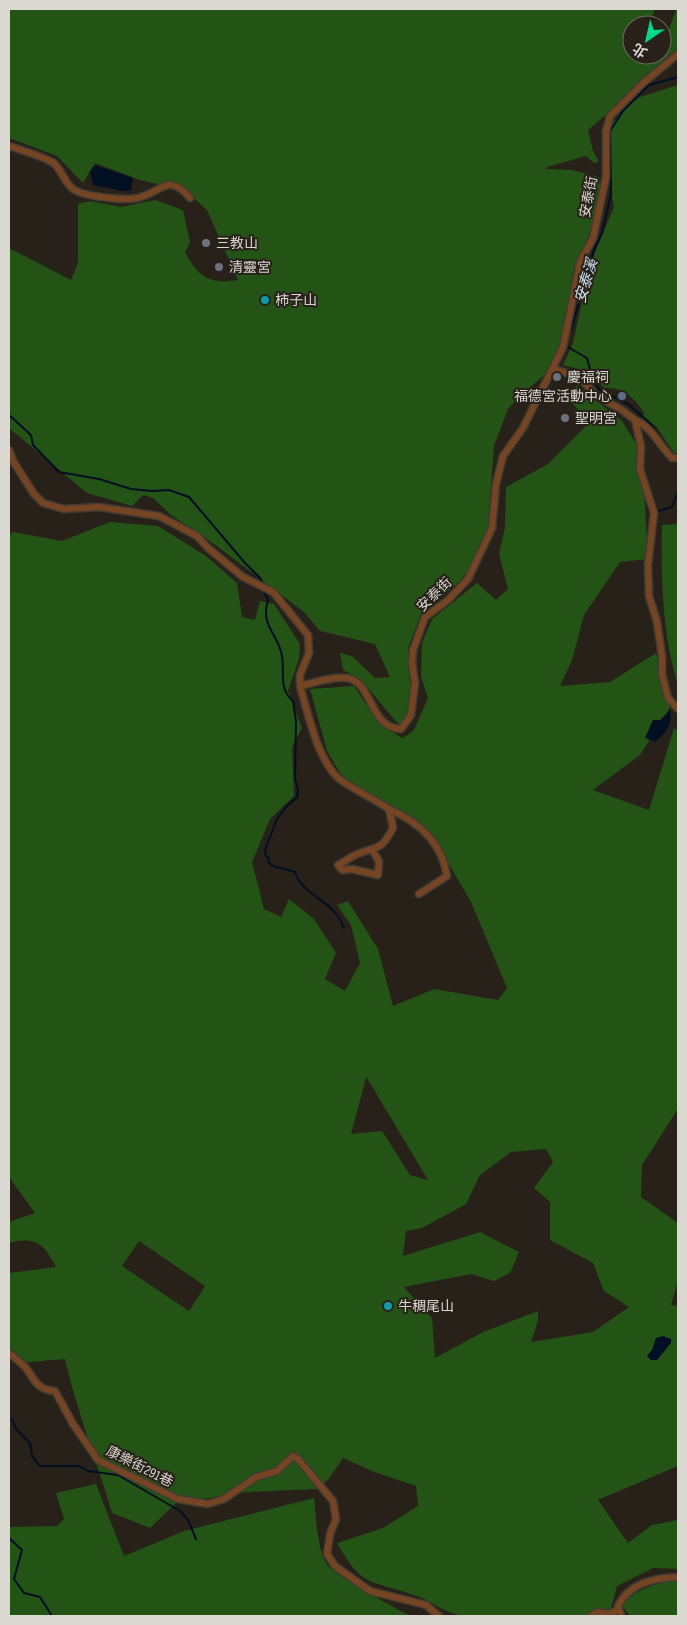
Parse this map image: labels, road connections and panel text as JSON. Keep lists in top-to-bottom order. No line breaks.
{"streets":{"street":["安泰街","康樂街291巷"]},"water":["安泰溪"],"places":["三教山","清靈宮","柿子山","慶福祠","福德宮活動中心","聖明宮","牛稠尾山"],"north":"bottom left"}
